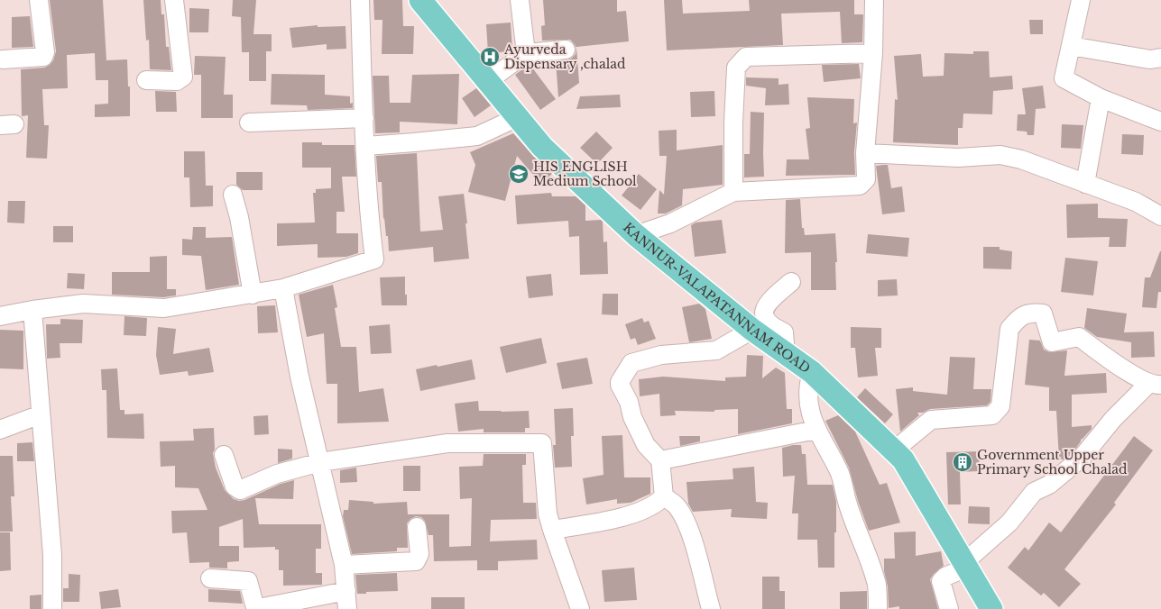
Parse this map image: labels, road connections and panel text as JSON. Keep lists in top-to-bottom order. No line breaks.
{"streets":{"main road":["KANNUR-VALAPATANNAM ROAD"]},"places":{"hospital":["Ayurveda Dispensary ,chalad"],"school or university":["HIS ENGLISH Medium School"],"building":["Government Upper Primary School Chalad"]}}
